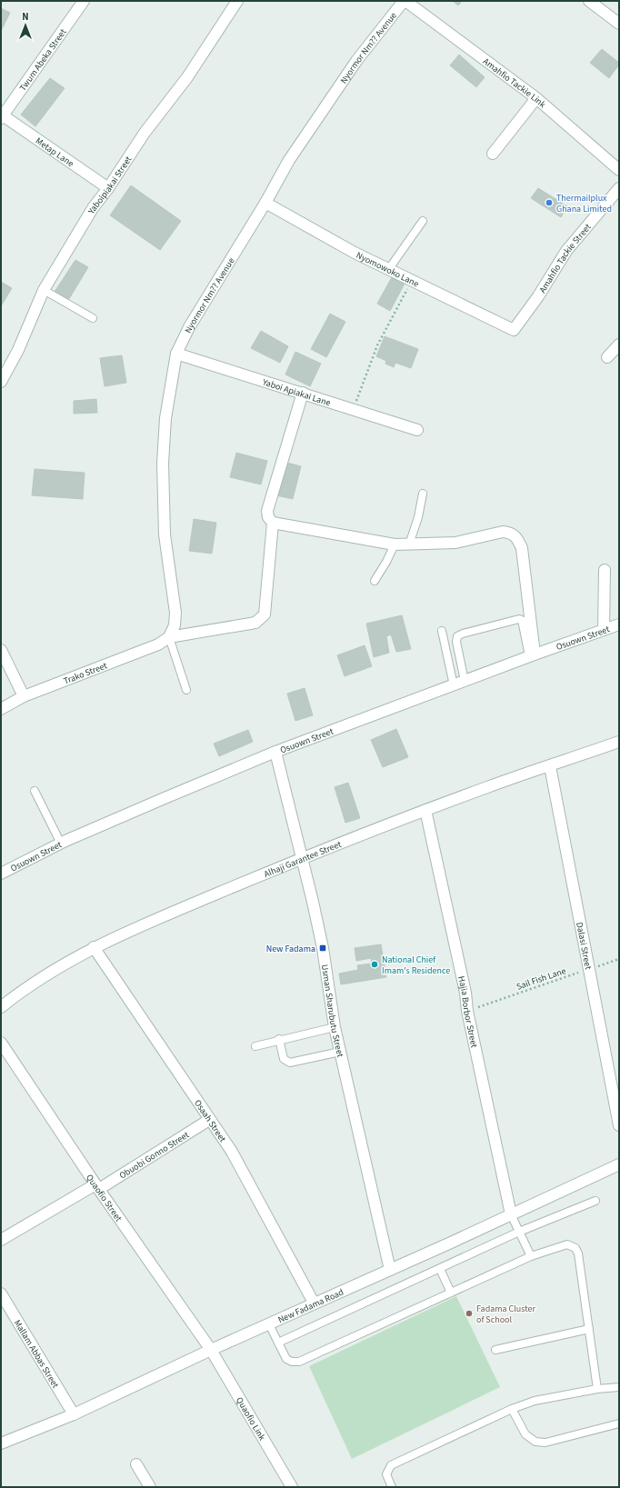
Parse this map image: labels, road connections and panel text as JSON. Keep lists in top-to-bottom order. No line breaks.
{"streets":{"street":["Nyormor Nm?? Avenue","Twum Abeka Street","Amahfio Tackie Link","Metap Lane","Yaboipiakai Street","Amahfio Tackie Street","Nyomowoko Lane","Yaboi Apiakai Lane","Osuown Street","Trako Street","Alhaji Garantee Street","Dalasi Street","Usman Sharubutu Street","Hajia Borbor Street","Osaah Street","Obuobi Gonno Street","Quaofio Street","New Fadama Road","Mallam Abbas Street","Quaofio Link"],"path":["Sail Fish Lane"]},"crossings":[["Nyormor Nm?? Avenue","Amahfio Tackie Link"],["Nyormor Nm?? Avenue","Nyomowoko Lane"],["Nyormor Nm?? Avenue","Yaboi Apiakai Lane"],["Nyormor Nm?? Avenue","Trako Street"],["Twum Abeka Street","Metap Lane"],["Metap Lane","Yaboipiakai Street"],["Amahfio Tackie Street","Nyomowoko Lane"],["Yaboi Apiakai Lane","Trako Street"],["Osuown Street","Usman Sharubutu Street"],["Alhaji Garantee Street","Dalasi Street"],["Alhaji Garantee Street","Usman Sharubutu Street"],["Alhaji Garantee Street","Hajia Borbor Street"],["Alhaji Garantee Street","Osaah Street"],["Dalasi Street","Sail Fish Lane"],["Sail Fish Lane","Hajia Borbor Street"],["Usman Sharubutu Street","New Fadama Road"],["Hajia Borbor Street","New Fadama Road"],["Osaah Street","Obuobi Gonno Street"],["Osaah Street","New Fadama Road"],["Obuobi Gonno Street","Quaofio Street"],["Quaofio Street","New Fadama Road"],["Quaofio Street","Quaofio Link"],["New Fadama Road","Mallam Abbas Street"],["New Fadama Road","Quaofio Link"]],"places":{"other":["Thermailplux Ghana Limited","National Chief Imam's Residence","Fadama Cluster of School"],"transit":["New Fadama"]},"north":"top"}
